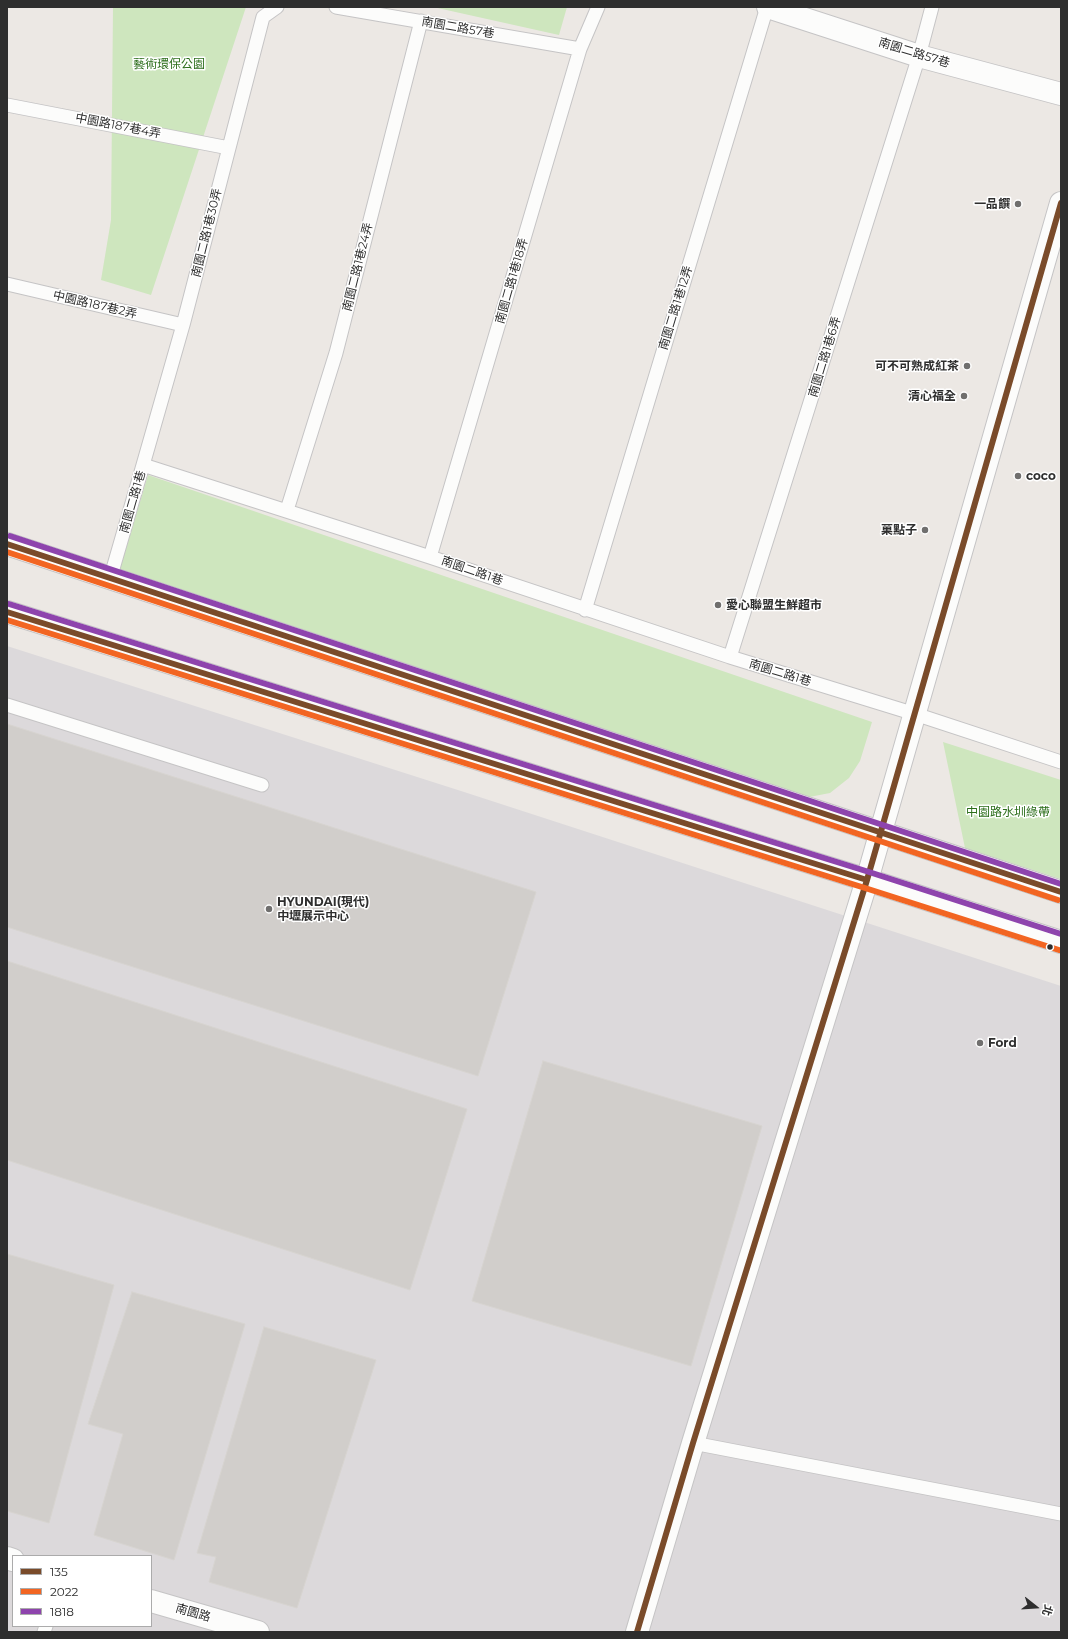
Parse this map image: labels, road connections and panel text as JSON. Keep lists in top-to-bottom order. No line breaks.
{"streets":{"main road":["南園二路57巷","南園路"],"lane":["中園路187巷4弄","南園二路1巷30弄","南園二路1巷24弄","南園二路1巷18弄","中園路187巷2弄","南園二路1巷12弄","南園二路1巷6弄","南園二路1巷"]},"crossings":[["南園二路57巷","南園二路1巷24弄"],["南園二路57巷","南園二路1巷18弄"],["南園二路57巷","南園二路1巷12弄"],["南園二路57巷","南園二路1巷6弄"],["中園路187巷4弄","南園二路1巷30弄"],["南園二路1巷30弄","中園路187巷2弄"],["南園二路1巷30弄","南園二路1巷"],["南園二路1巷24弄","南園二路1巷"],["南園二路1巷18弄","南園二路1巷"],["南園二路1巷12弄","南園二路1巷"],["南園二路1巷6弄","南園二路1巷"]],"parks":["藝術環保公園","中園路水圳綠帶"],"places":["一品饌","可不可熟成紅茶","清心福全","coco","菓點子","愛心聯盟生鮮超市","HYUNDAI(現代) 中壢展示中心","Ford"],"lines":["transit line 135","transit line 1818","transit line 2022"],"legend":["135","2022","1818"],"north":"right"}
